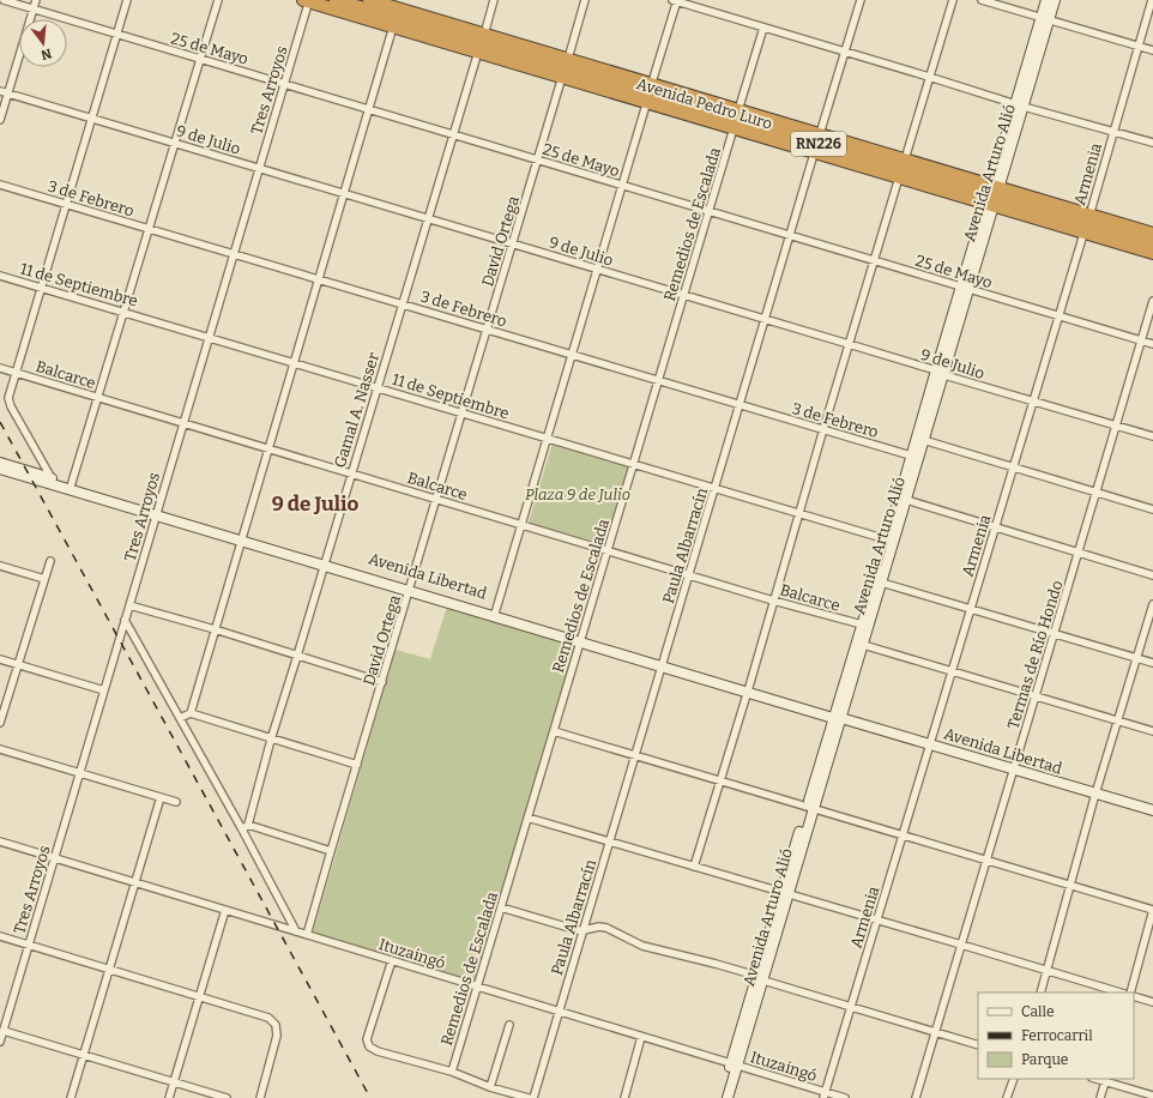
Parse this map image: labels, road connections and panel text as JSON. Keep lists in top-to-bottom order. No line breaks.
{"streets":{"highway":["Avenida Pedro Luro","RN226"],"main road":["Avenida Arturo Alió","Avenida Libertad"],"street":["25 de Mayo","Tres Arroyos","9 de Julio","Armenia","3 de Febrero","Remedios de Escalada","David Ortega","11 de Septiembre","Balcarce","Gamal A. Nasser","Paula Albarracín","Termas de Río Hondo","Ituzaingó"]},"crossings":[["25 de Mayo","Tres Arroyos"],["25 de Mayo","Avenida Arturo Alió"],["25 de Mayo","Armenia"],["25 de Mayo","Remedios de Escalada"],["25 de Mayo","David Ortega"],["25 de Mayo","Gamal A. Nasser"],["25 de Mayo","Paula Albarracín"],["25 de Mayo","Termas de Río Hondo"],["Tres Arroyos","Avenida Pedro Luro"],["Tres Arroyos","9 de Julio"],["Tres Arroyos","3 de Febrero"],["Tres Arroyos","11 de Septiembre"],["Tres Arroyos","Balcarce"],["Tres Arroyos","Avenida Libertad"],["Tres Arroyos","Ituzaingó"],["Avenida Pedro Luro","Avenida Arturo Alió"],["Avenida Pedro Luro","Armenia"],["Avenida Pedro Luro","Remedios de Escalada"],["Avenida Pedro Luro","David Ortega"],["Avenida Pedro Luro","Gamal A. Nasser"],["Avenida Pedro Luro","Paula Albarracín"],["9 de Julio","Avenida Arturo Alió"],["9 de Julio","Armenia"],["9 de Julio","Remedios de Escalada"],["9 de Julio","David Ortega"],["9 de Julio","Gamal A. Nasser"],["9 de Julio","Paula Albarracín"],["9 de Julio","Termas de Río Hondo"],["Avenida Arturo Alió","3 de Febrero"],["Avenida Arturo Alió","11 de Septiembre"],["Avenida Arturo Alió","Balcarce"],["Avenida Arturo Alió","Avenida Libertad"],["Avenida Arturo Alió","Ituzaingó"],["Armenia","Avenida Libertad"],["Armenia","Ituzaingó"],["3 de Febrero","Remedios de Escalada"],["3 de Febrero","David Ortega"],["3 de Febrero","Gamal A. Nasser"],["3 de Febrero","Paula Albarracín"],["Remedios de Escalada","11 de Septiembre"],["Remedios de Escalada","Balcarce"],["Remedios de Escalada","Avenida Libertad"],["Remedios de Escalada","Ituzaingó"],["David Ortega","11 de Septiembre"],["David Ortega","Balcarce"],["David Ortega","Avenida Libertad"],["David Ortega","Ituzaingó"],["11 de Septiembre","Gamal A. Nasser"],["11 de Septiembre","Paula Albarracín"],["Balcarce","Gamal A. Nasser"],["Balcarce","Paula Albarracín"],["Gamal A. Nasser","Avenida Libertad"],["Paula Albarracín","Avenida Libertad"],["Paula Albarracín","Ituzaingó"],["Avenida Libertad","Termas de Río Hondo"]],"districts":["9 de Julio"],"parks":["Plaza 9 de Julio"],"legend":["Calle","Ferrocarril","Parque"],"north":"bottom"}
